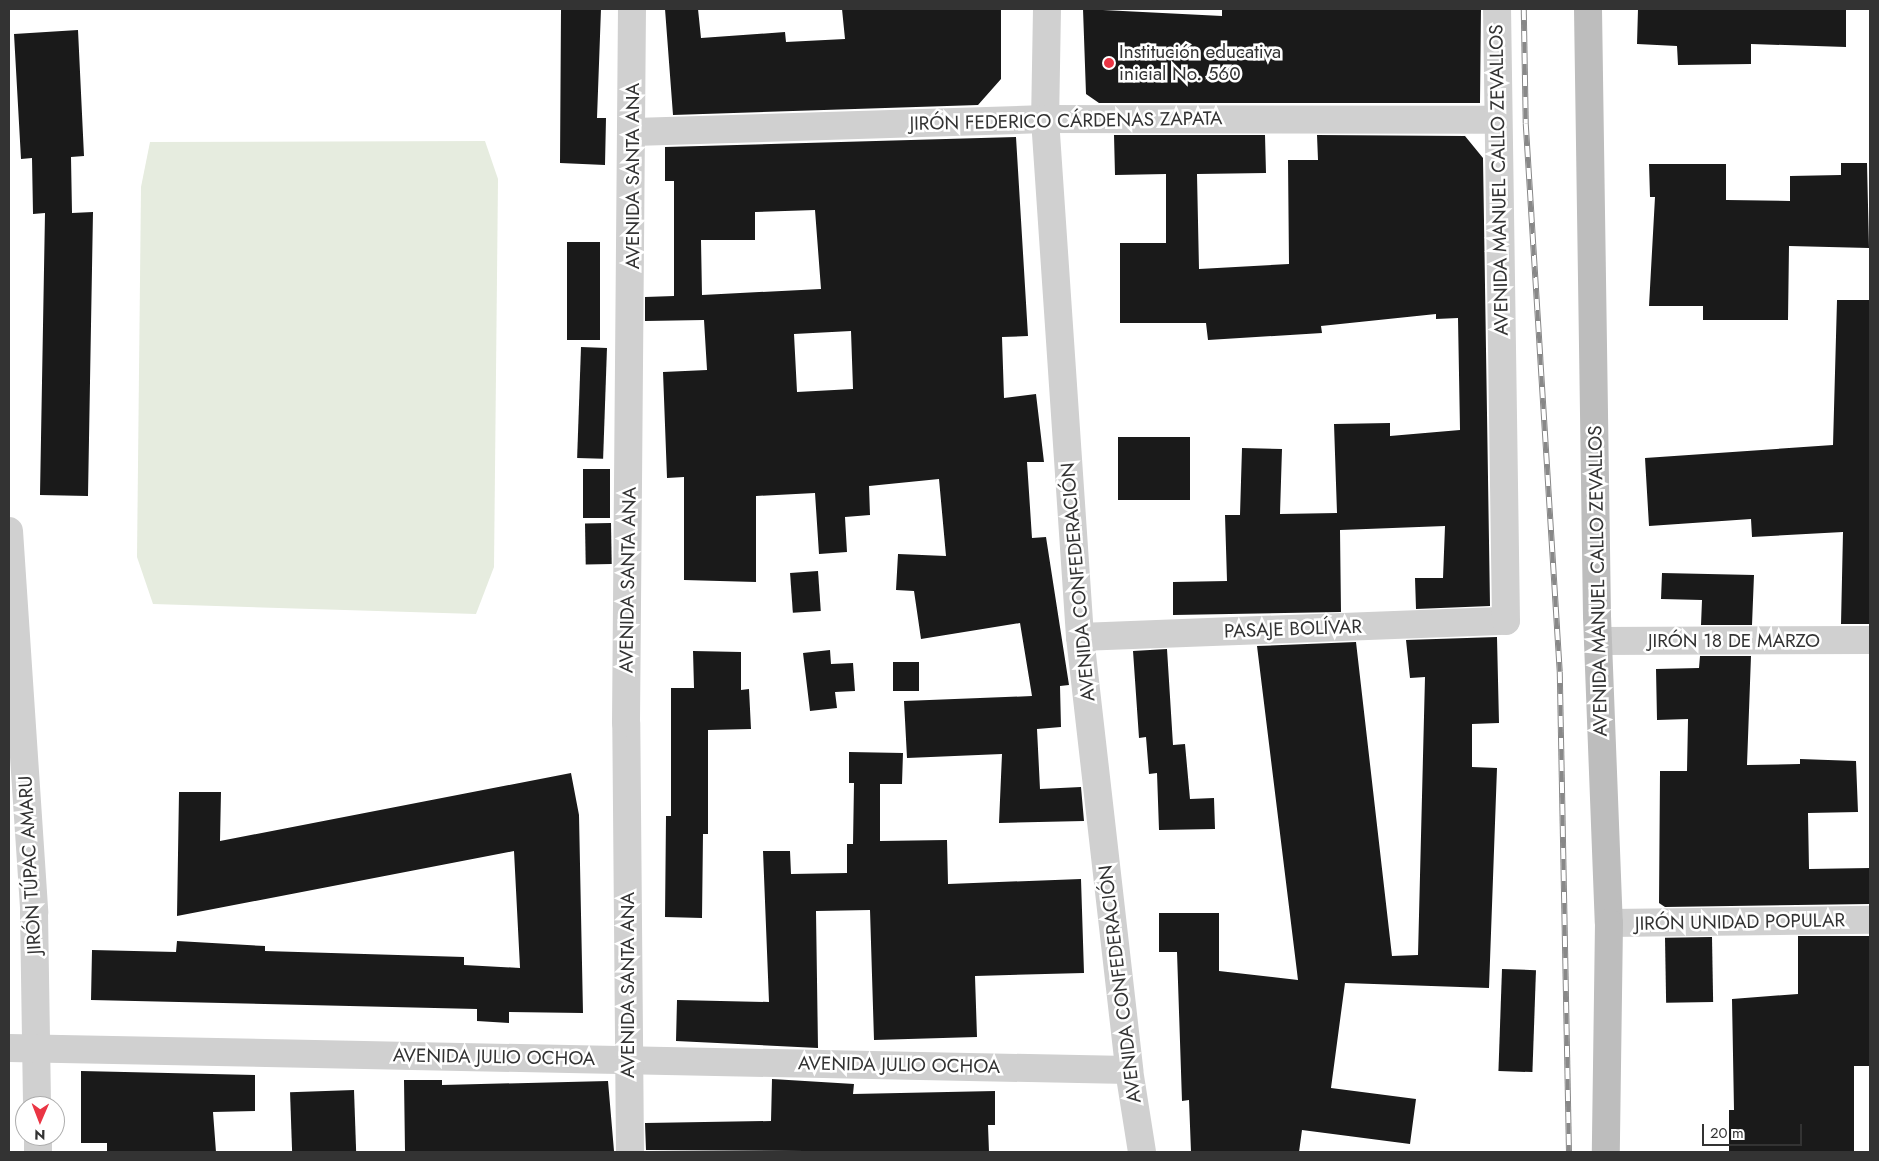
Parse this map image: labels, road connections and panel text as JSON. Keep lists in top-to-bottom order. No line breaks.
{"streets":{"street":["JIRÓN FEDERICO CÁRDENAS ZAPATA","AVENIDA SANTA ANA","AVENIDA MANUEL CALLO ZEVALLOS","AVENIDA CONFEDERACIÓN","PASAJE BOLÍVAR","JIRÓN 18 DE MARZO","JIRÓN TÚPAC AMARU","JIRÓN UNIDAD POPULAR","AVENIDA JULIO OCHOA"]},"crossings":[["JIRÓN FEDERICO CÁRDENAS ZAPATA","AVENIDA SANTA ANA"],["JIRÓN FEDERICO CÁRDENAS ZAPATA","AVENIDA MANUEL CALLO ZEVALLOS"],["JIRÓN FEDERICO CÁRDENAS ZAPATA","AVENIDA CONFEDERACIÓN"],["AVENIDA SANTA ANA","AVENIDA JULIO OCHOA"],["AVENIDA MANUEL CALLO ZEVALLOS","PASAJE BOLÍVAR"],["AVENIDA MANUEL CALLO ZEVALLOS","JIRÓN 18 DE MARZO"],["AVENIDA MANUEL CALLO ZEVALLOS","JIRÓN UNIDAD POPULAR"],["AVENIDA CONFEDERACIÓN","PASAJE BOLÍVAR"],["AVENIDA CONFEDERACIÓN","AVENIDA JULIO OCHOA"],["JIRÓN TÚPAC AMARU","AVENIDA JULIO OCHOA"]],"places":["Institución educativa inicial No. 560"],"scale_bar":"20 m","north":"bottom"}
